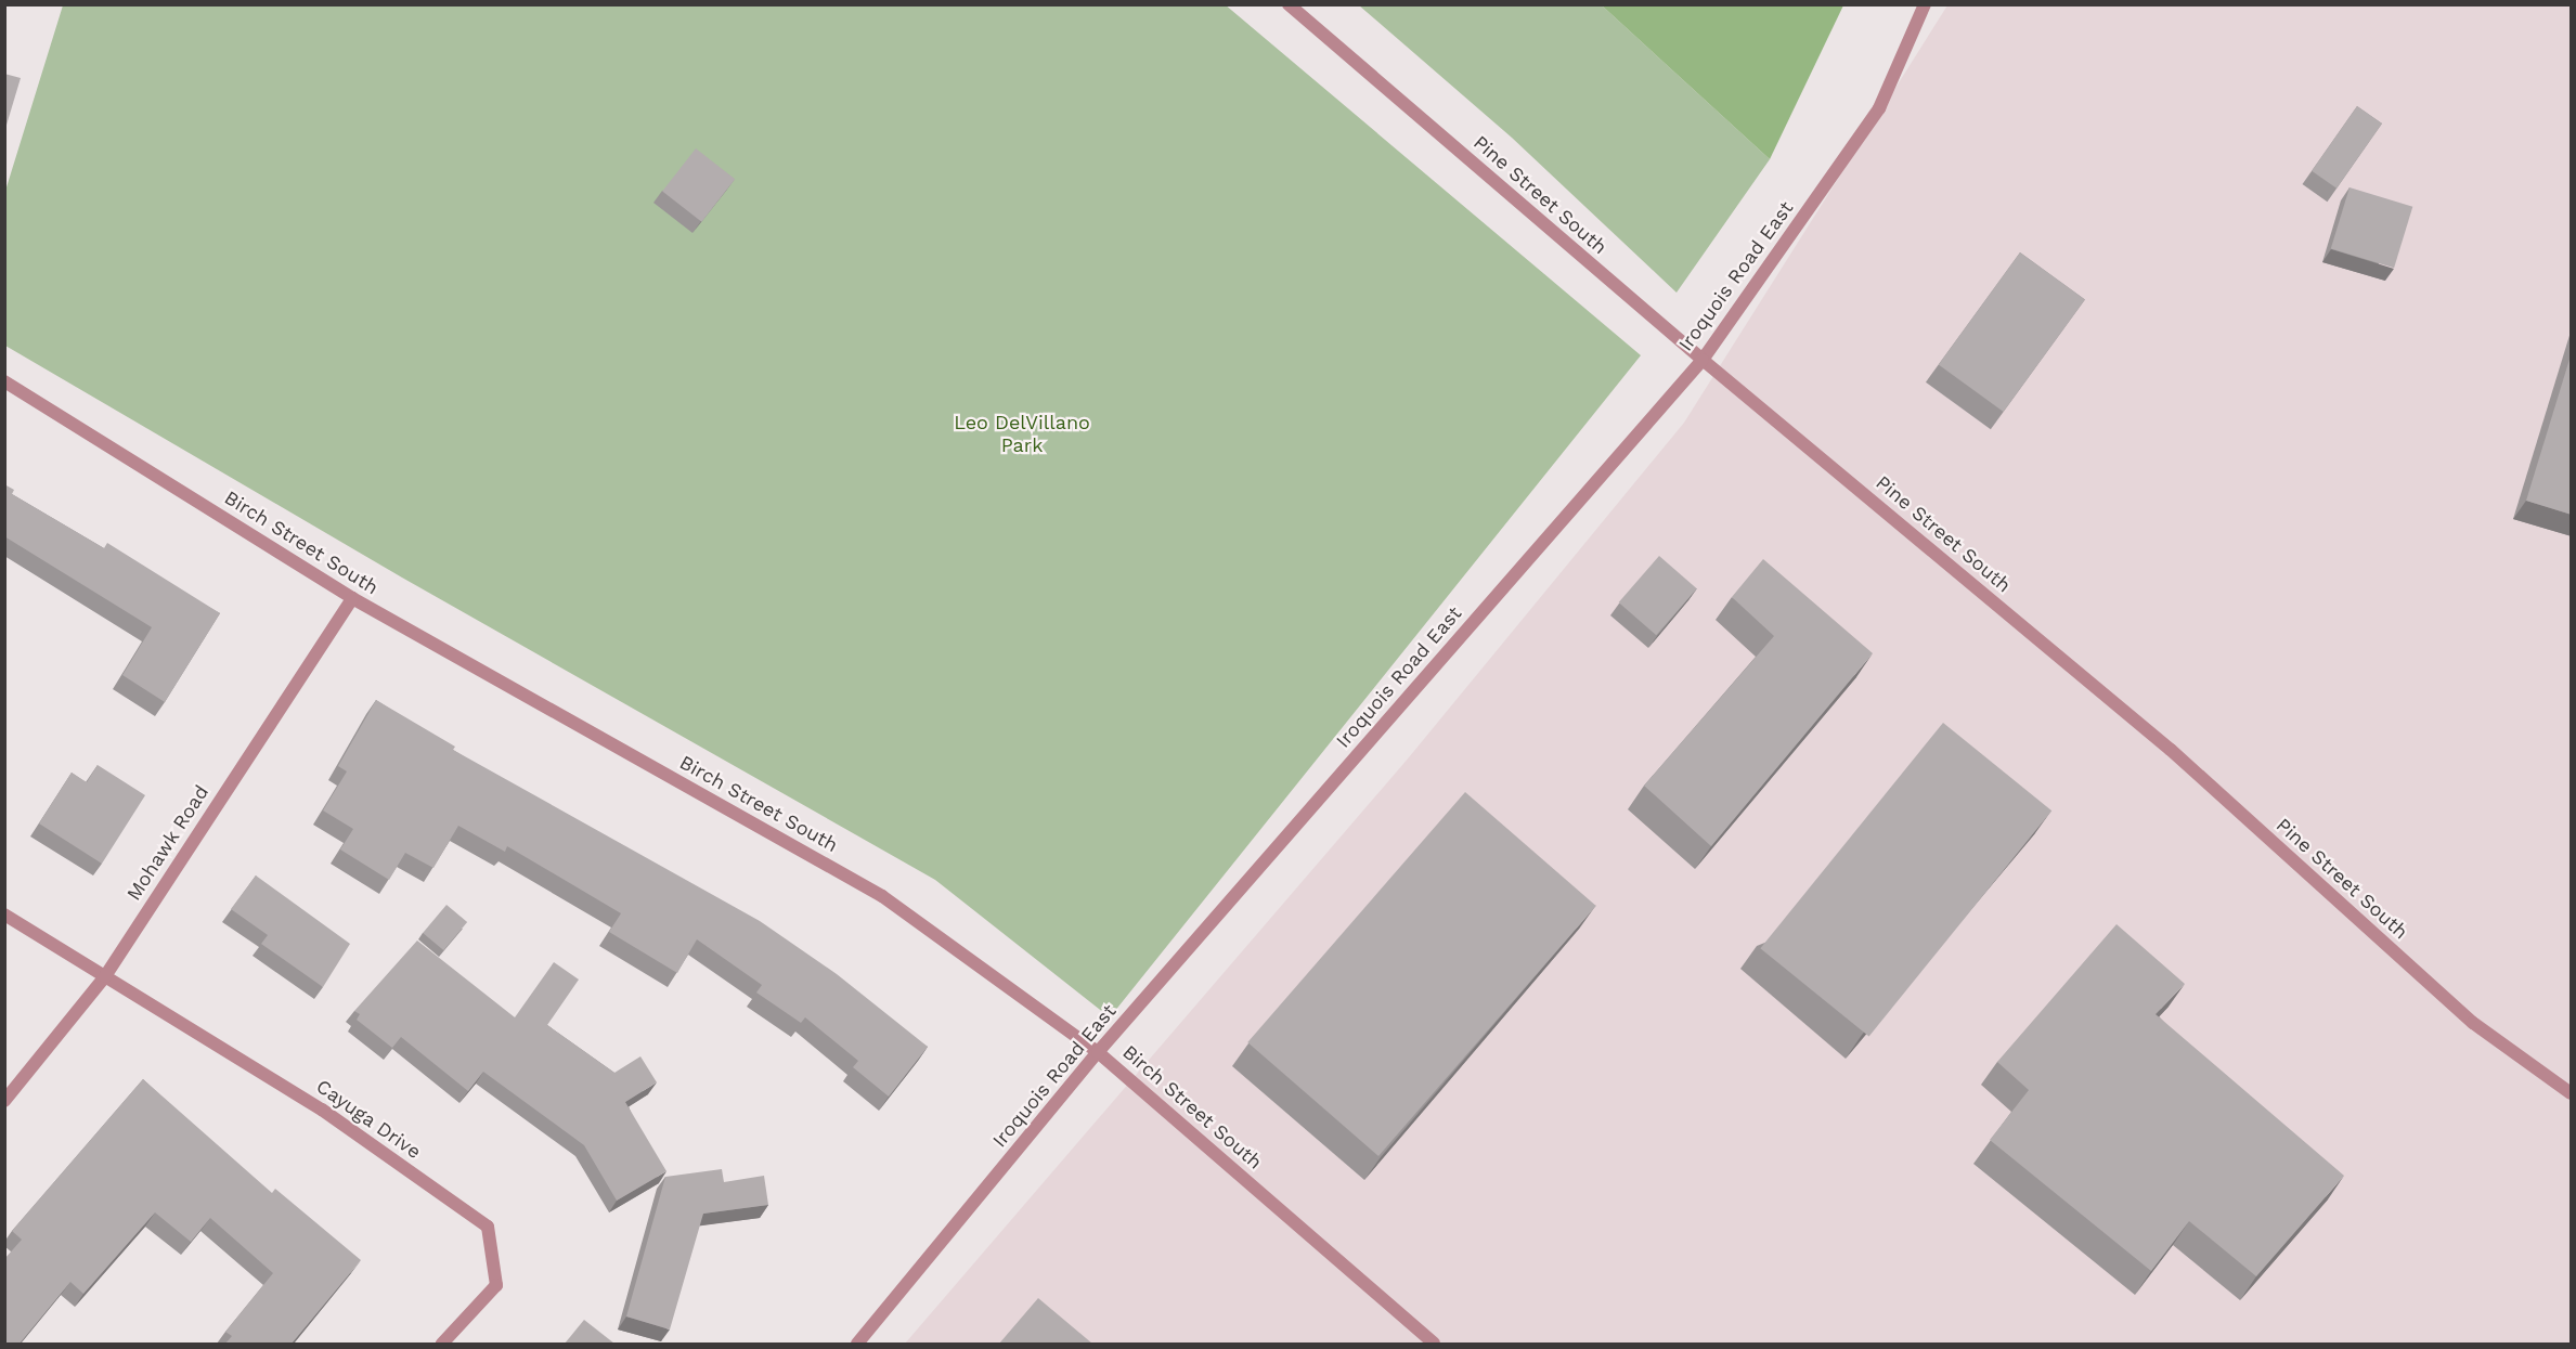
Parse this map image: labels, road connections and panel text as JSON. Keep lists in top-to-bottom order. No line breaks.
{"streets":{"street":["Pine Street South","Iroquois Road East","Birch Street South","Mohawk Road","Cayuga Drive"]},"crossings":[["Pine Street South","Iroquois Road East"],["Iroquois Road East","Birch Street South"],["Birch Street South","Mohawk Road"],["Mohawk Road","Cayuga Drive"]],"parks":["Leo DelVillano Park"]}
